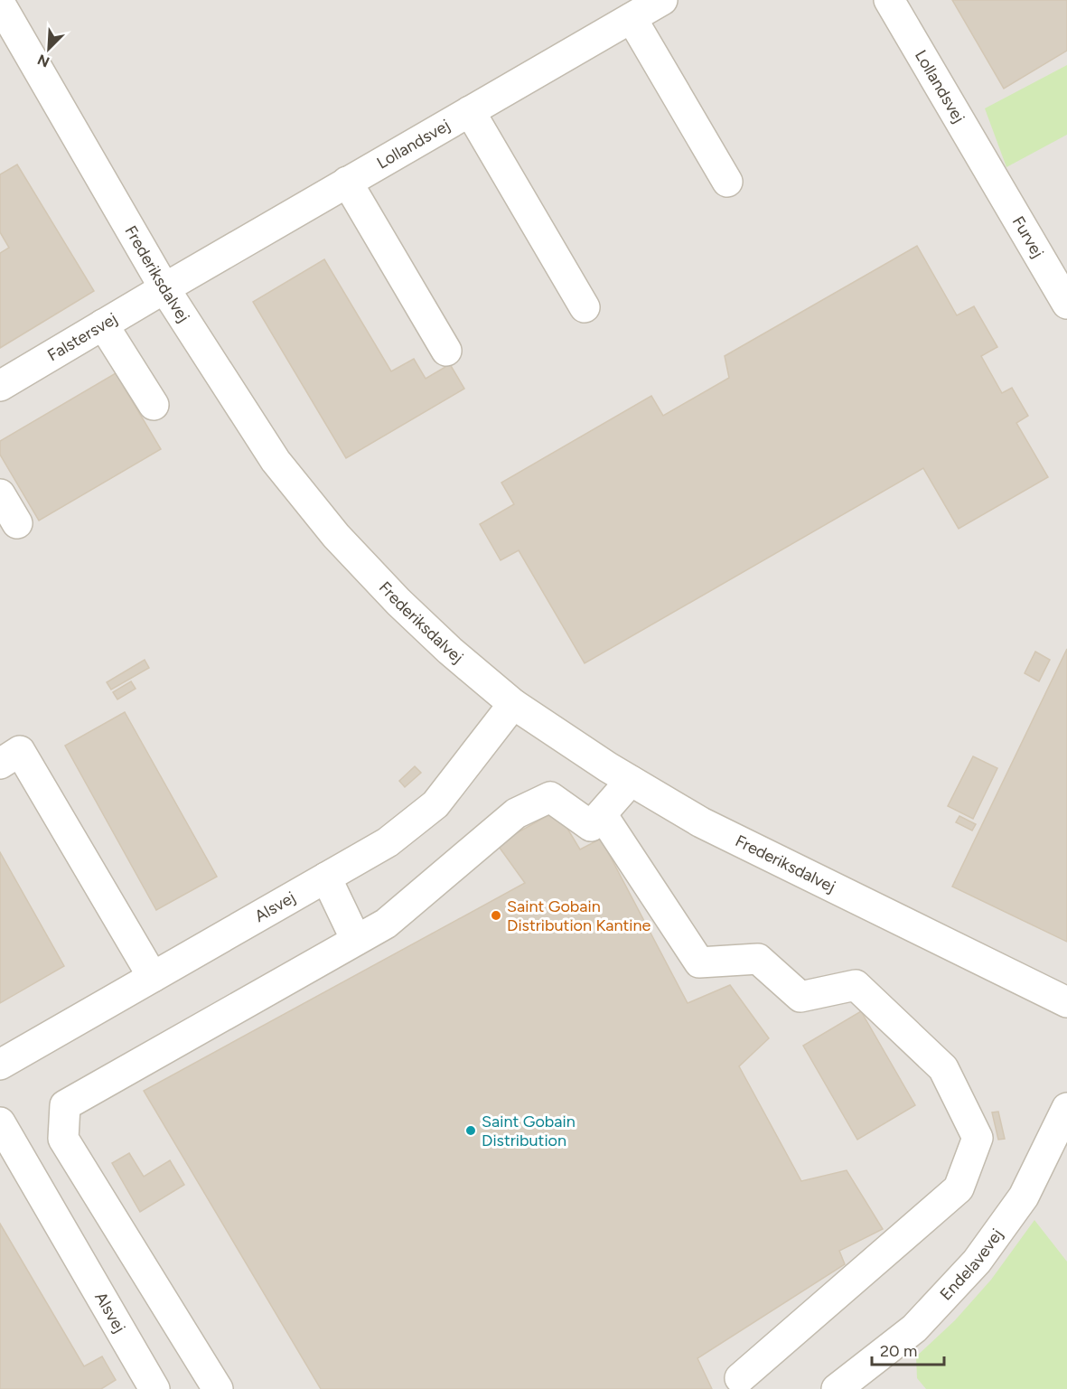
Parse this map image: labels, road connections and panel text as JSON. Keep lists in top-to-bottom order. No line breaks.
{"streets":{"street":["Lollandsvej","Furvej","Frederiksdalvej","Falstersvej","Alsvej","Endelavevej"]},"crossings":[["Lollandsvej","Furvej"],["Lollandsvej","Frederiksdalvej"],["Lollandsvej","Falstersvej"],["Frederiksdalvej","Falstersvej"],["Frederiksdalvej","Alsvej"]],"places":["Saint Gobain Distribution Kantine","Saint Gobain Distribution"],"scale_bar":"20 m","north":"bottom left"}
